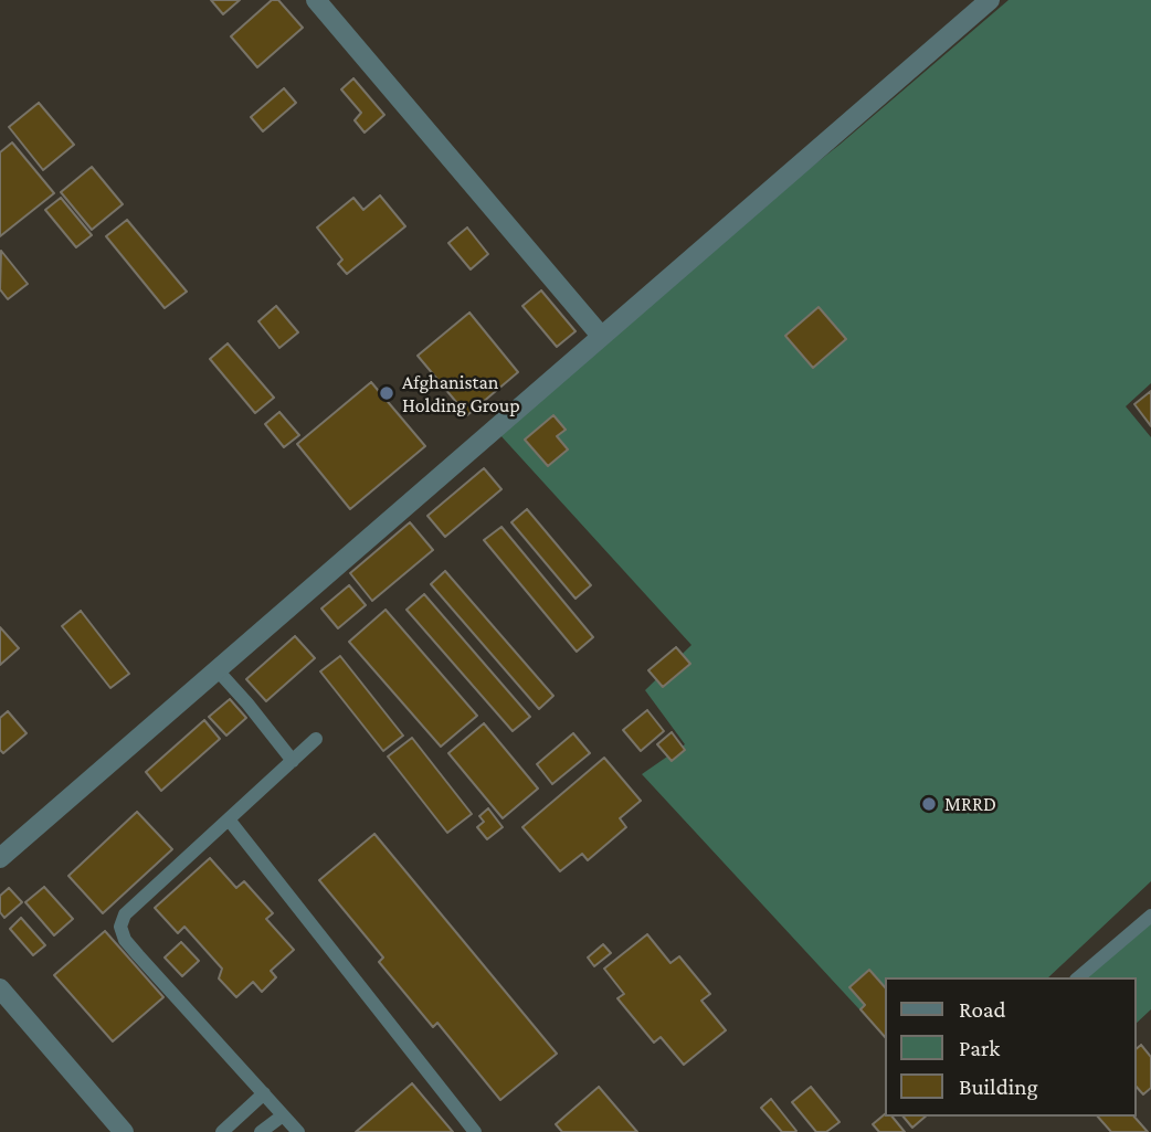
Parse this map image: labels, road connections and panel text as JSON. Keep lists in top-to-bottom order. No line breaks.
{"places":["Afghanistan Holding Group","MRRD"],"legend":["Road","Park","Building"]}
